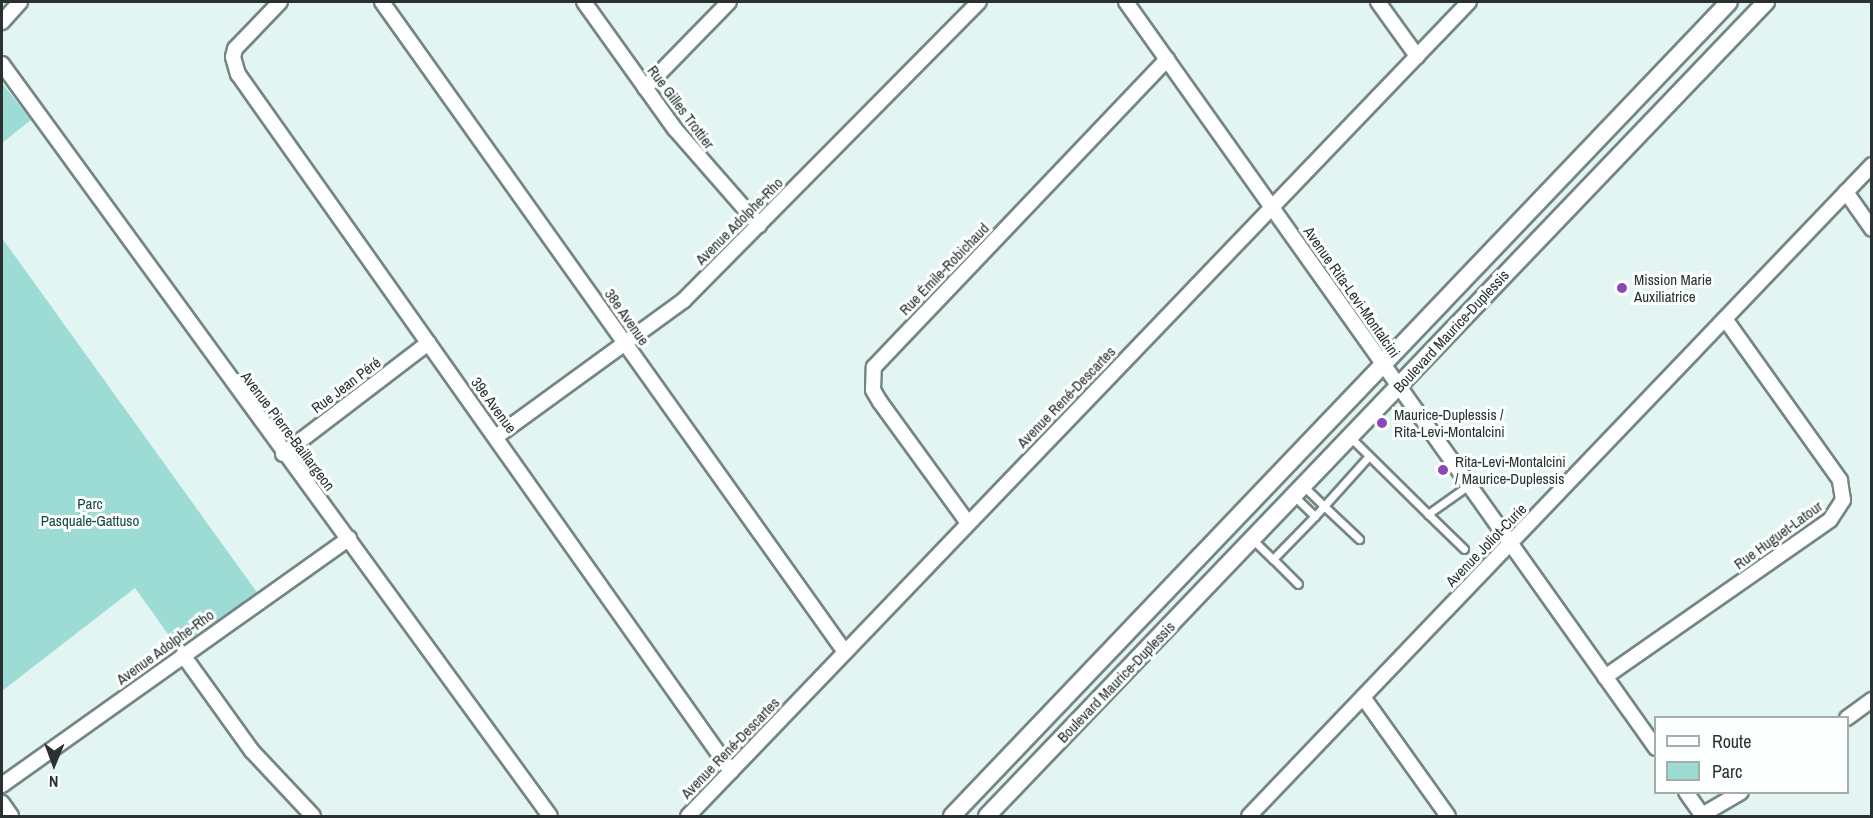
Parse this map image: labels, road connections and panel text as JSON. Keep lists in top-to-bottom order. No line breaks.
{"streets":{"street":["Rue Gilles Trottier","Avenue Adolphe-Rho","Rue Émile-Robichaud","Avenue Rita-Levi-Montalcini","38e Avenue","Boulevard Maurice-Duplessis","Rue Jean Péré","Avenue René-Descartes","39e Avenue","Avenue Pierre-Baillargeon","Rue Huguet-Latour","Avenue Joliot-Curie"]},"crossings":[["Rue Gilles Trottier","Avenue Adolphe-Rho"],["Avenue Adolphe-Rho","38e Avenue"],["Avenue Adolphe-Rho","39e Avenue"],["Avenue Adolphe-Rho","Avenue Pierre-Baillargeon"],["Rue Émile-Robichaud","Avenue Rita-Levi-Montalcini"],["Rue Émile-Robichaud","Avenue René-Descartes"],["Avenue Rita-Levi-Montalcini","Boulevard Maurice-Duplessis"],["Avenue Rita-Levi-Montalcini","Avenue René-Descartes"],["Avenue Rita-Levi-Montalcini","Rue Huguet-Latour"],["Avenue Rita-Levi-Montalcini","Avenue Joliot-Curie"],["38e Avenue","Avenue René-Descartes"],["Rue Jean Péré","39e Avenue"],["Rue Jean Péré","Avenue Pierre-Baillargeon"],["Avenue René-Descartes","39e Avenue"],["Rue Huguet-Latour","Avenue Joliot-Curie"]],"parks":["Parc Pasquale-Gattuso"],"places":["Mission Marie Auxiliatrice","Maurice-Duplessis / Rita-Levi-Montalcini","Rita-Levi-Montalcini / Maurice-Duplessis"],"legend":["Route","Parc"],"north":"bottom"}
